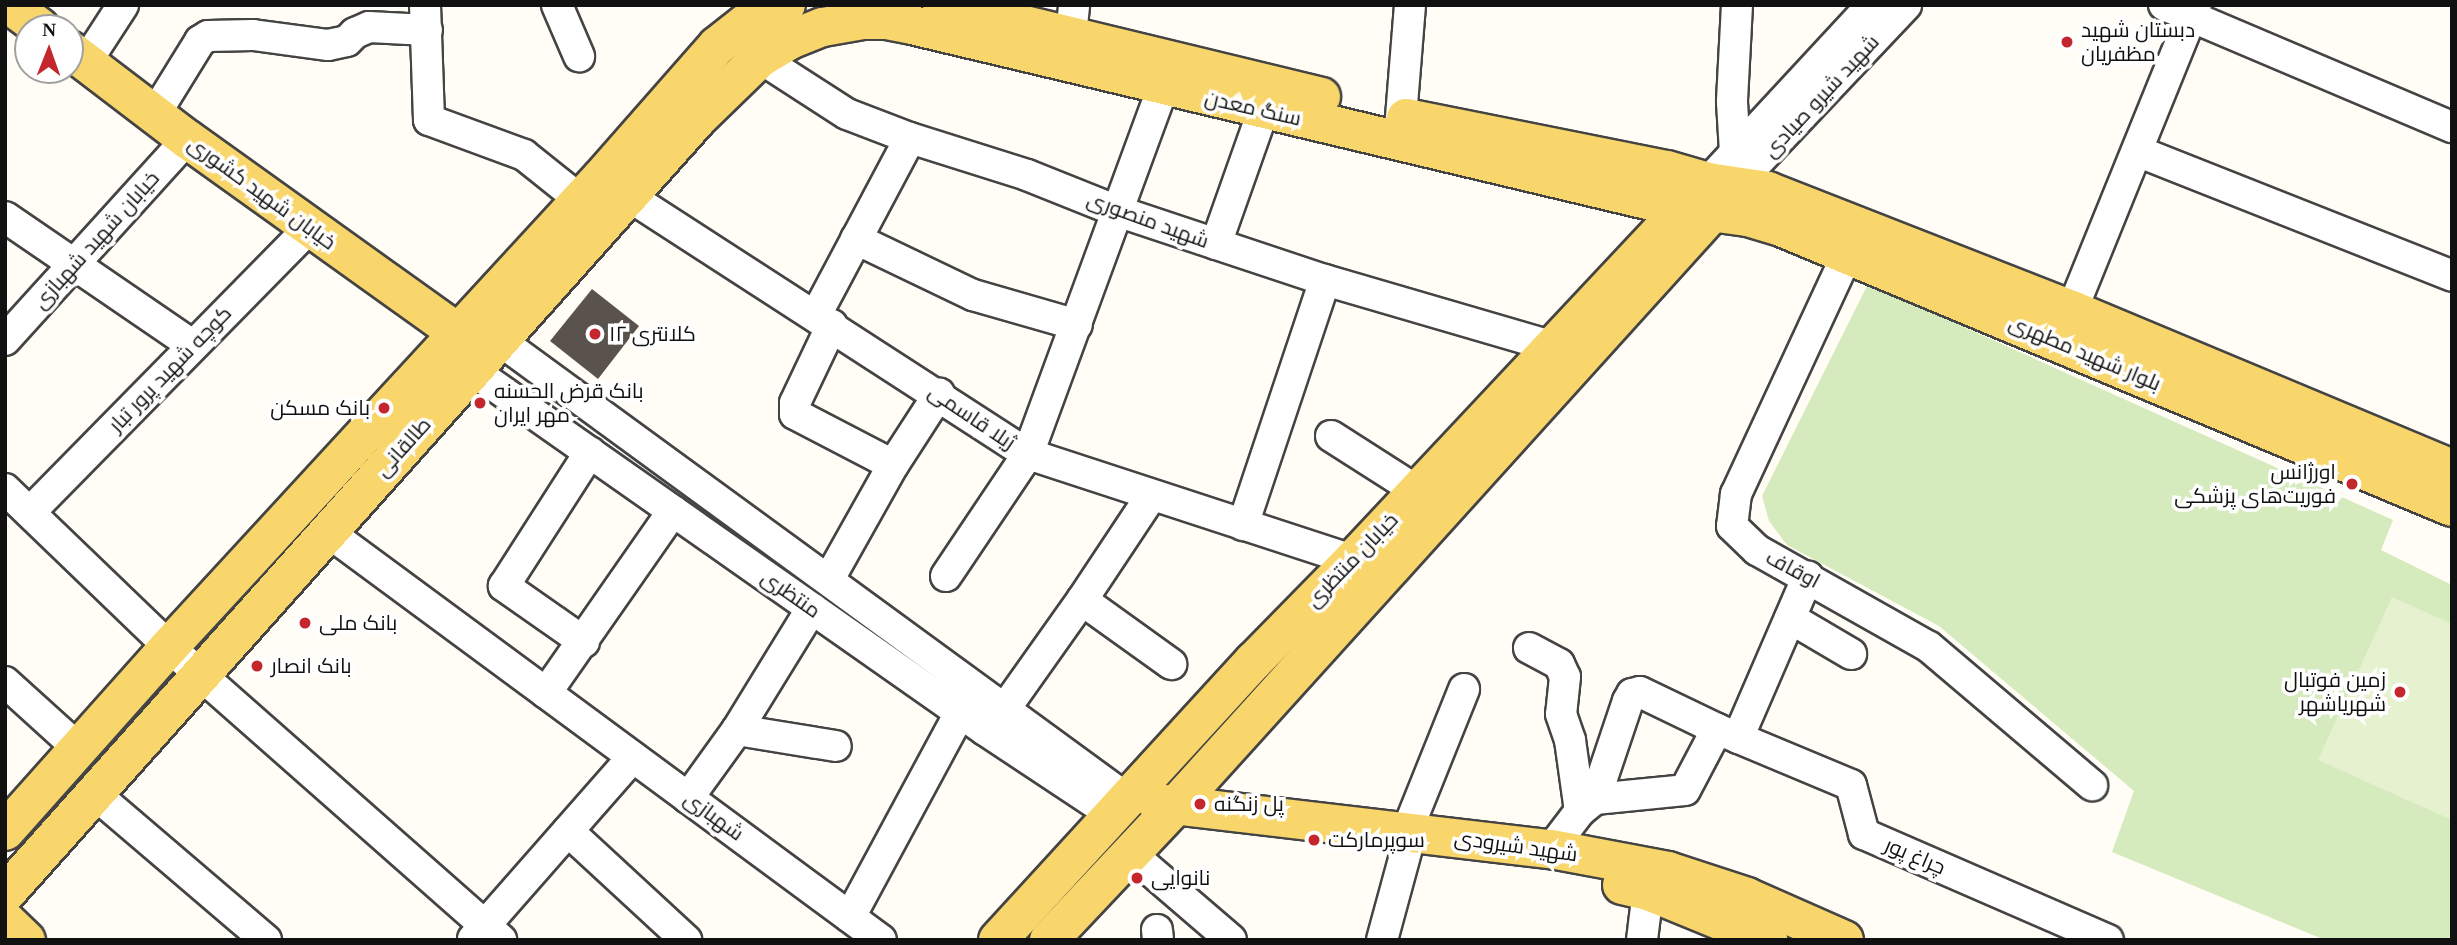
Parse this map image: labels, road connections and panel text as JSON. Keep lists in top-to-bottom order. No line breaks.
{"streets":{"main road":["سنگ معدن","خیابان شهید کشوری","بلوار شهید مطهری","طالقانی","خیابان منتظری","شهید شیرودی"],"street":["شهید شیرو صیادی","شهید منصوری","خیابان شهید شهبازی","کوچه شهید پرور تبار","ژیلا قاسمی","اوقاف","منتظری","شهبازی","چراغ پور"]},"crossings":[["شهید شیرو صیادی","سنگ معدن"],["شهید شیرو صیادی","بلوار شهید مطهری"],["شهید شیرو صیادی","خیابان منتظری"],["سنگ معدن","بلوار شهید مطهری"],["سنگ معدن","طالقانی"],["سنگ معدن","خیابان منتظری"],["خیابان شهید کشوری","خیابان شهید شهبازی"],["خیابان شهید کشوری","کوچه شهید پرور تبار"],["خیابان شهید کشوری","طالقانی"],["شهید منصوری","طالقانی"],["شهید منصوری","خیابان منتظری"],["بلوار شهید مطهری","خیابان منتظری"],["بلوار شهید مطهری","اوقاف"],["ژیلا قاسمی","طالقانی"],["ژیلا قاسمی","خیابان منتظری"],["طالقانی","منتظری"],["طالقانی","شهبازی"],["خیابان منتظری","منتظری"],["خیابان منتظری","شهید شیرودی"],["منتظری","شهید شیرودی"]],"places":["دبستان شهید مظفریان","کلانتری ۱۲","بانک قرض الحسنه مهر ایران","بانک مسکن","اورژانس فوریت‌های پزشکی","بانک ملی","بانک انصار","زمین فوتبال شهریاشهر","پل زنگنه","سوپرمارکت","نانوایی"],"north":"top"}
